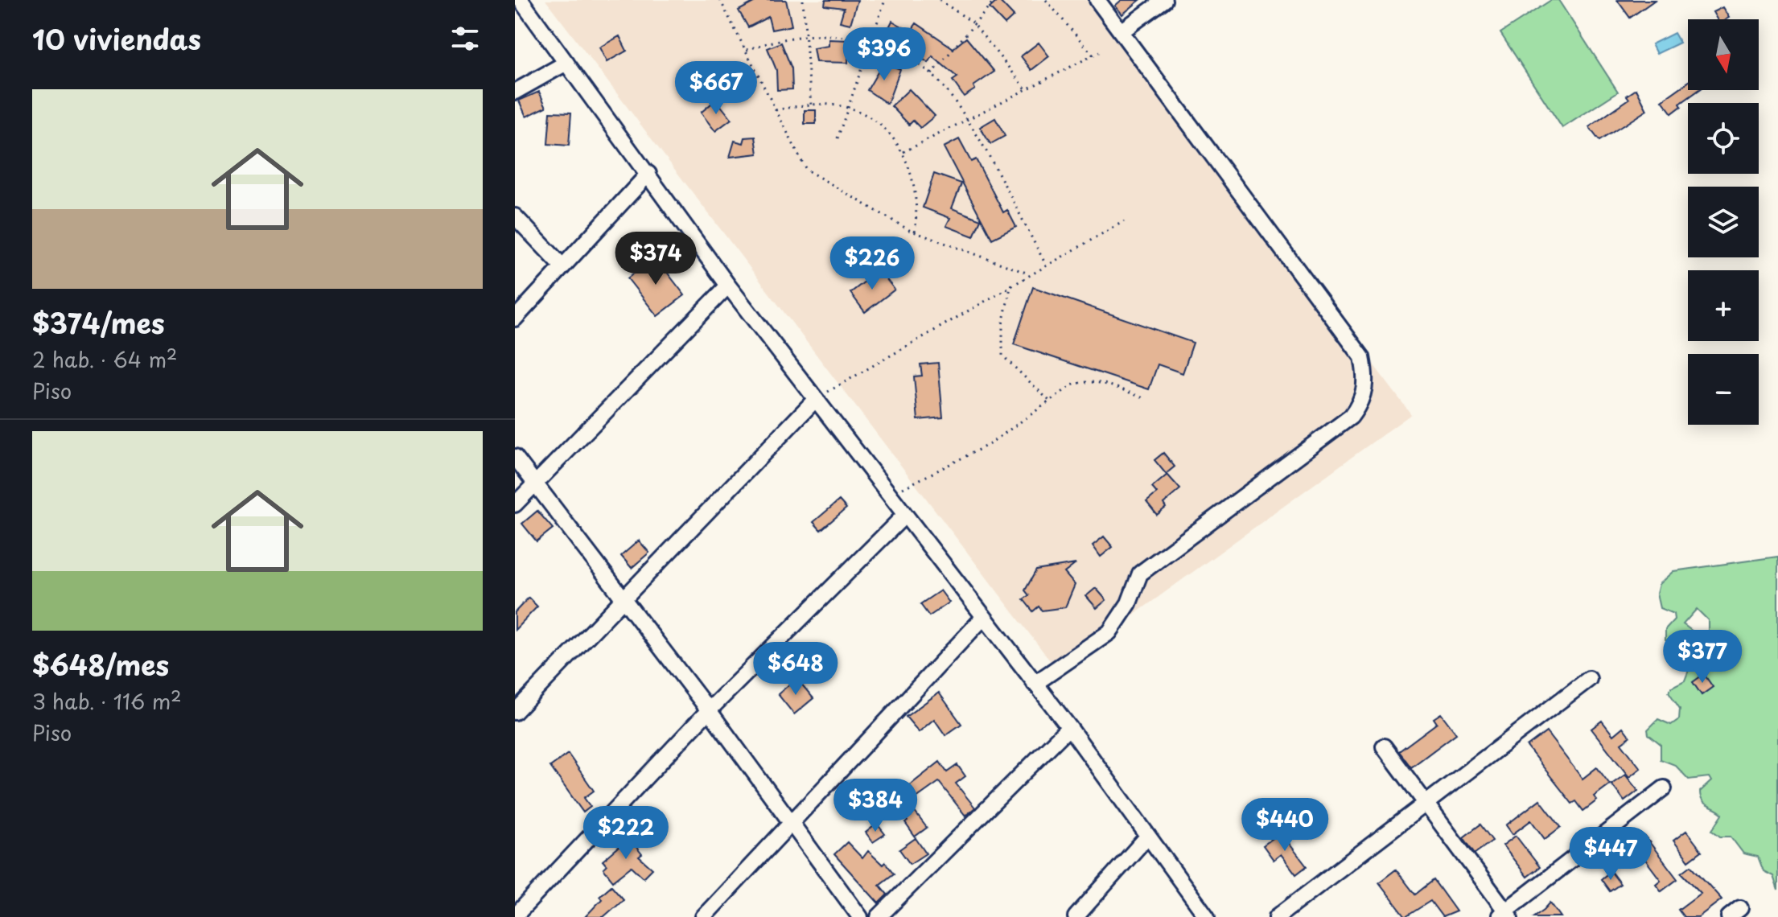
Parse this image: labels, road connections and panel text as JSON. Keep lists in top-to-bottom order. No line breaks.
{"north":"bottom","page":{"heading":"10 viviendas","map_buttons":["+","−"],"price":["$396","$667","$374","$226","$377","$648","$384","$440","$222","$447"],"list":[{"name":"$374/mes","note":"2 hab. · 64 m² · Piso"},{"name":"$648/mes","note":"3 hab. · 116 m² · Piso"}]}}
